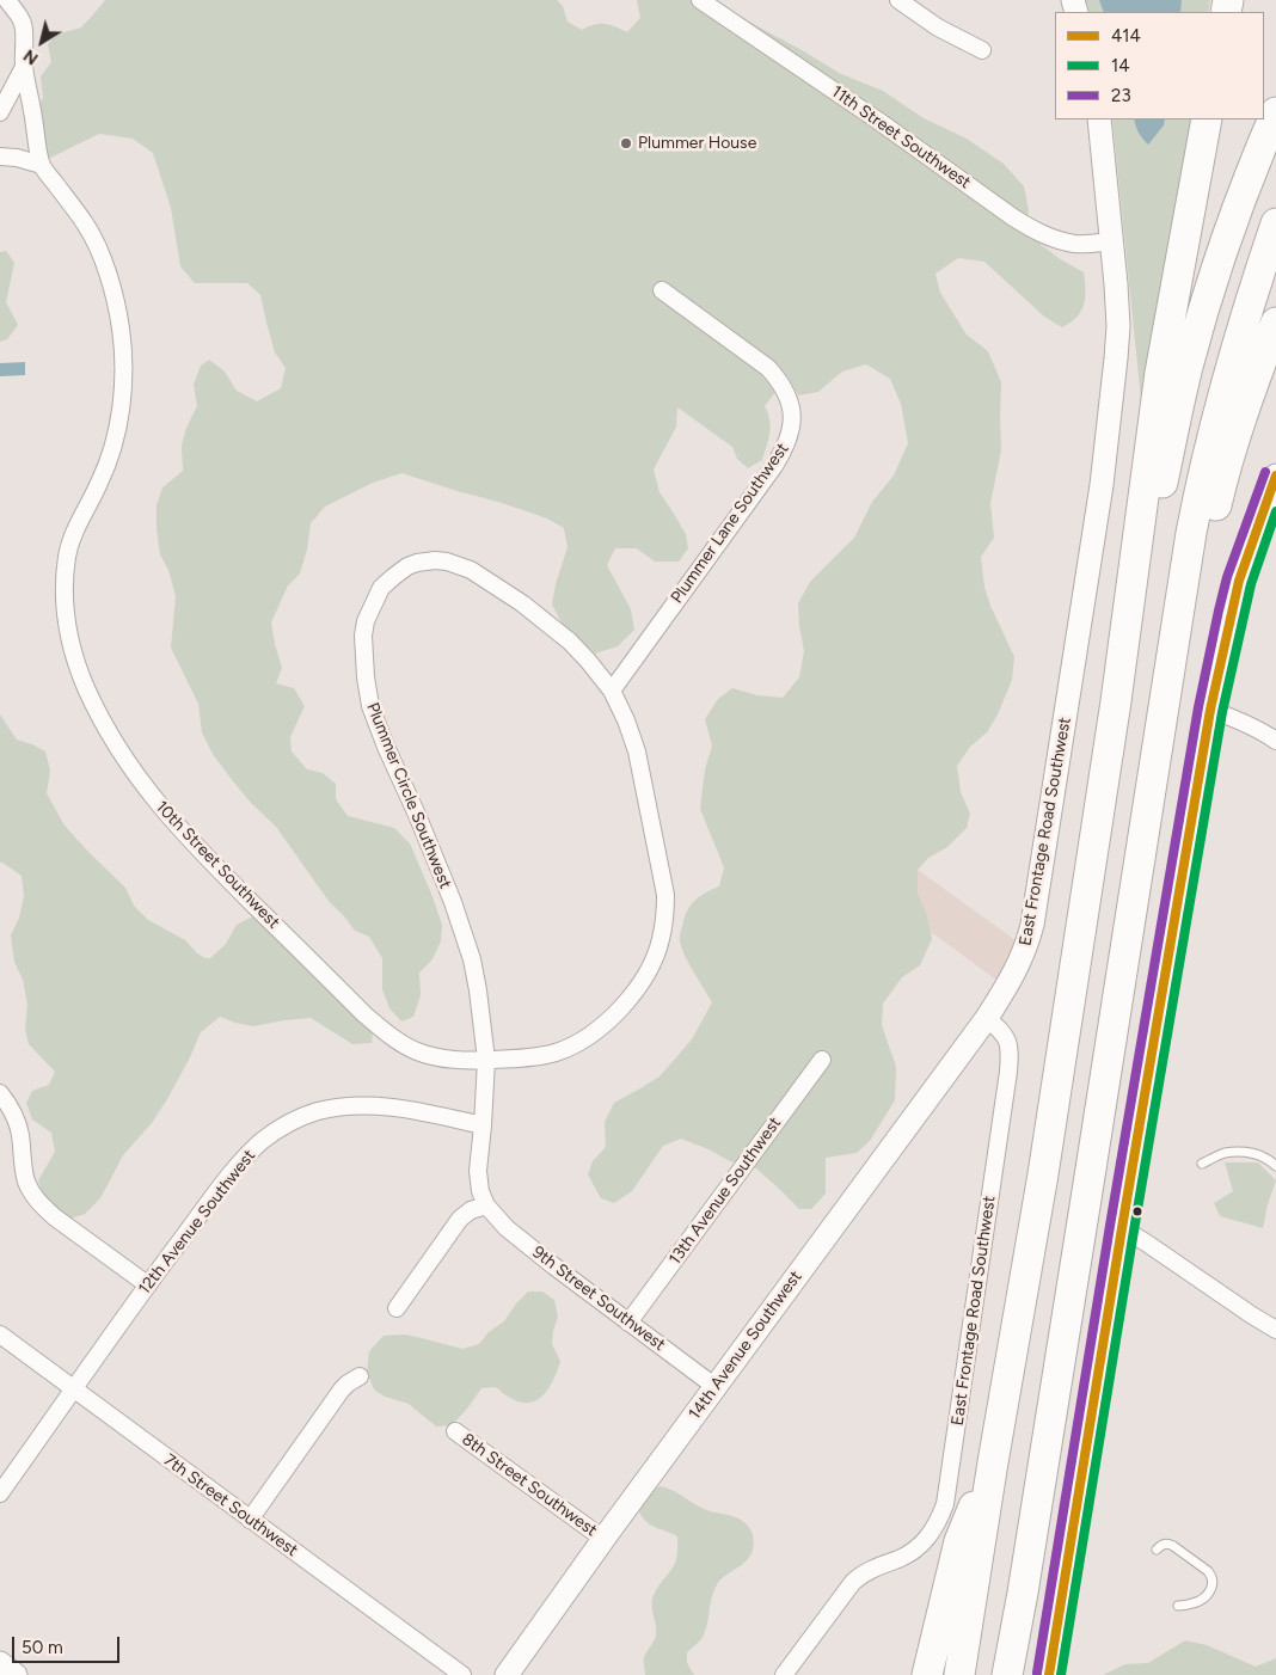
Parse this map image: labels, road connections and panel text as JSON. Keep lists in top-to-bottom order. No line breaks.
{"streets":{"street":["11th Street Southwest","Plummer Lane Southwest","Plummer Circle Southwest","East Frontage Road Southwest","10th Street Southwest","13th Avenue Southwest","12th Avenue Southwest","9th Street Southwest","14th Avenue Southwest","8th Street Southwest","7th Street Southwest"]},"crossings":[["11th Street Southwest","East Frontage Road Southwest"],["Plummer Lane Southwest","Plummer Circle Southwest"],["Plummer Circle Southwest","10th Street Southwest"],["Plummer Circle Southwest","12th Avenue Southwest"],["Plummer Circle Southwest","9th Street Southwest"],["East Frontage Road Southwest","14th Avenue Southwest"],["13th Avenue Southwest","9th Street Southwest"],["12th Avenue Southwest","7th Street Southwest"],["9th Street Southwest","14th Avenue Southwest"],["14th Avenue Southwest","8th Street Southwest"]],"places":["Plummer House"],"lines":["transit line 23","transit line 414","transit line 14"],"legend":["414","14","23"],"scale_bar":"50 m","north":"bottom left"}
